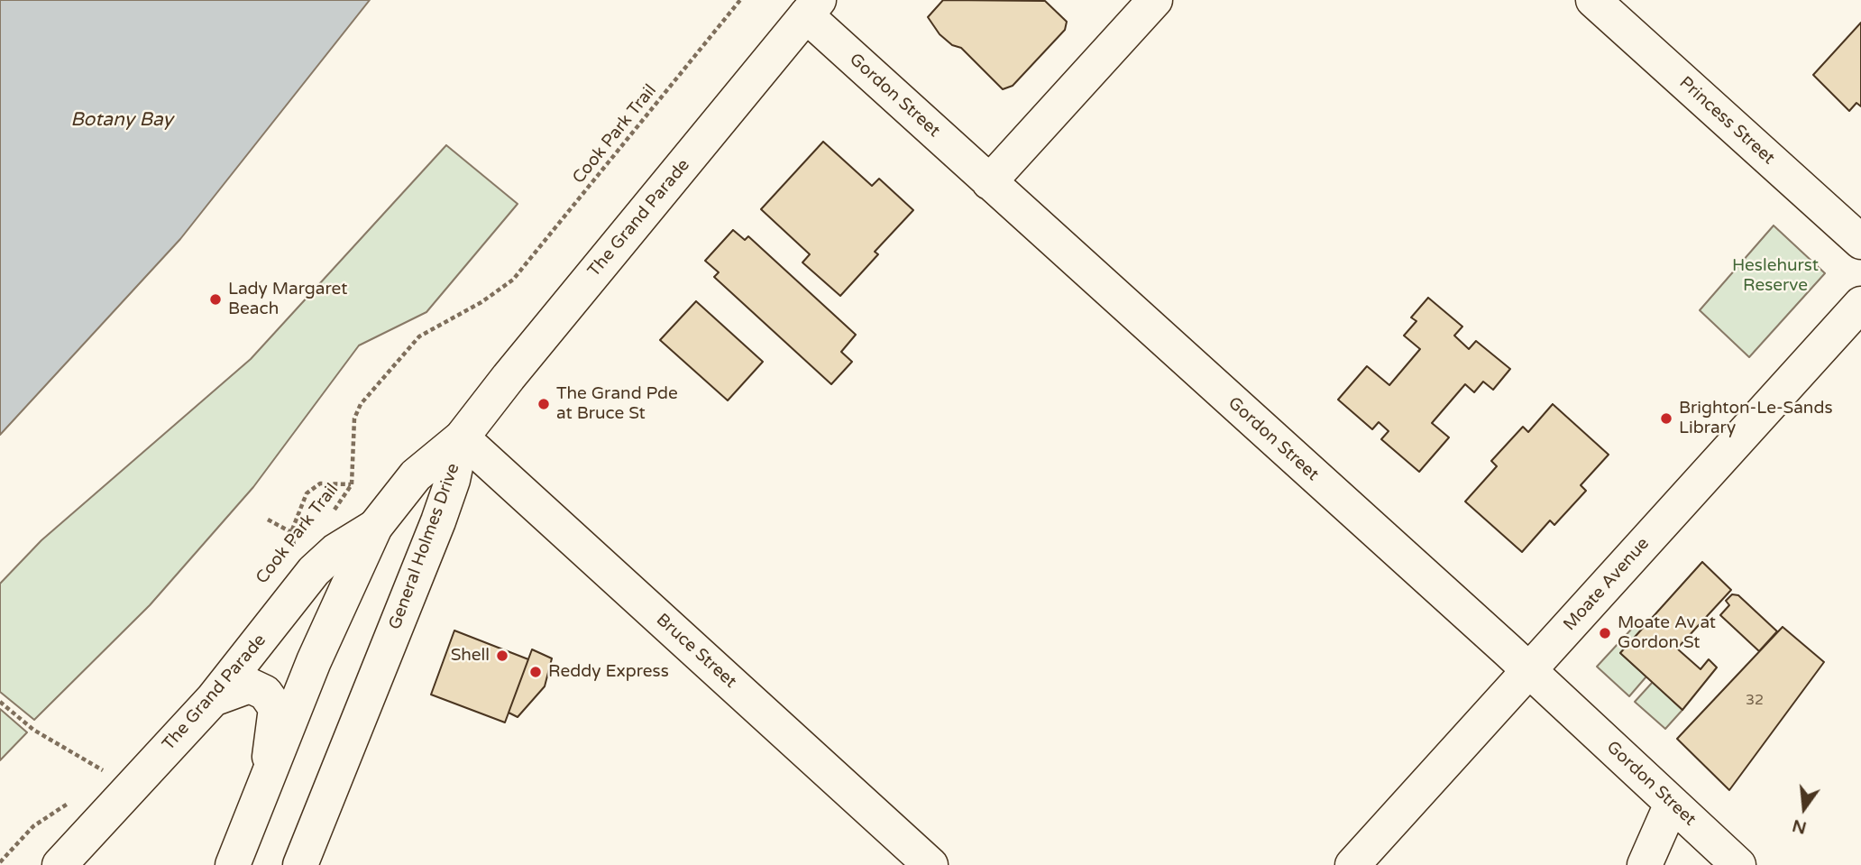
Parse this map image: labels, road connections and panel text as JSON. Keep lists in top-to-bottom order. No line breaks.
{"streets":{"main road":["Gordon Street","Princess Street","The Grand Parade","General Holmes Drive","Moate Avenue","Bruce Street"],"path":["Cook Park Trail"]},"crossings":[["Gordon Street","The Grand Parade"],["Gordon Street","Moate Avenue"],["The Grand Parade","General Holmes Drive"],["The Grand Parade","Bruce Street"],["General Holmes Drive","Bruce Street"]],"water":["Botany Bay"],"parks":["Heslehurst Reserve"],"places":["Lady Margaret Beach","The Grand Pde at Bruce St","Brighton-Le-Sands Library","Moate Av at Gordon St","Shell","Reddy Express"],"house_numbers":["32"],"north":"bottom"}
